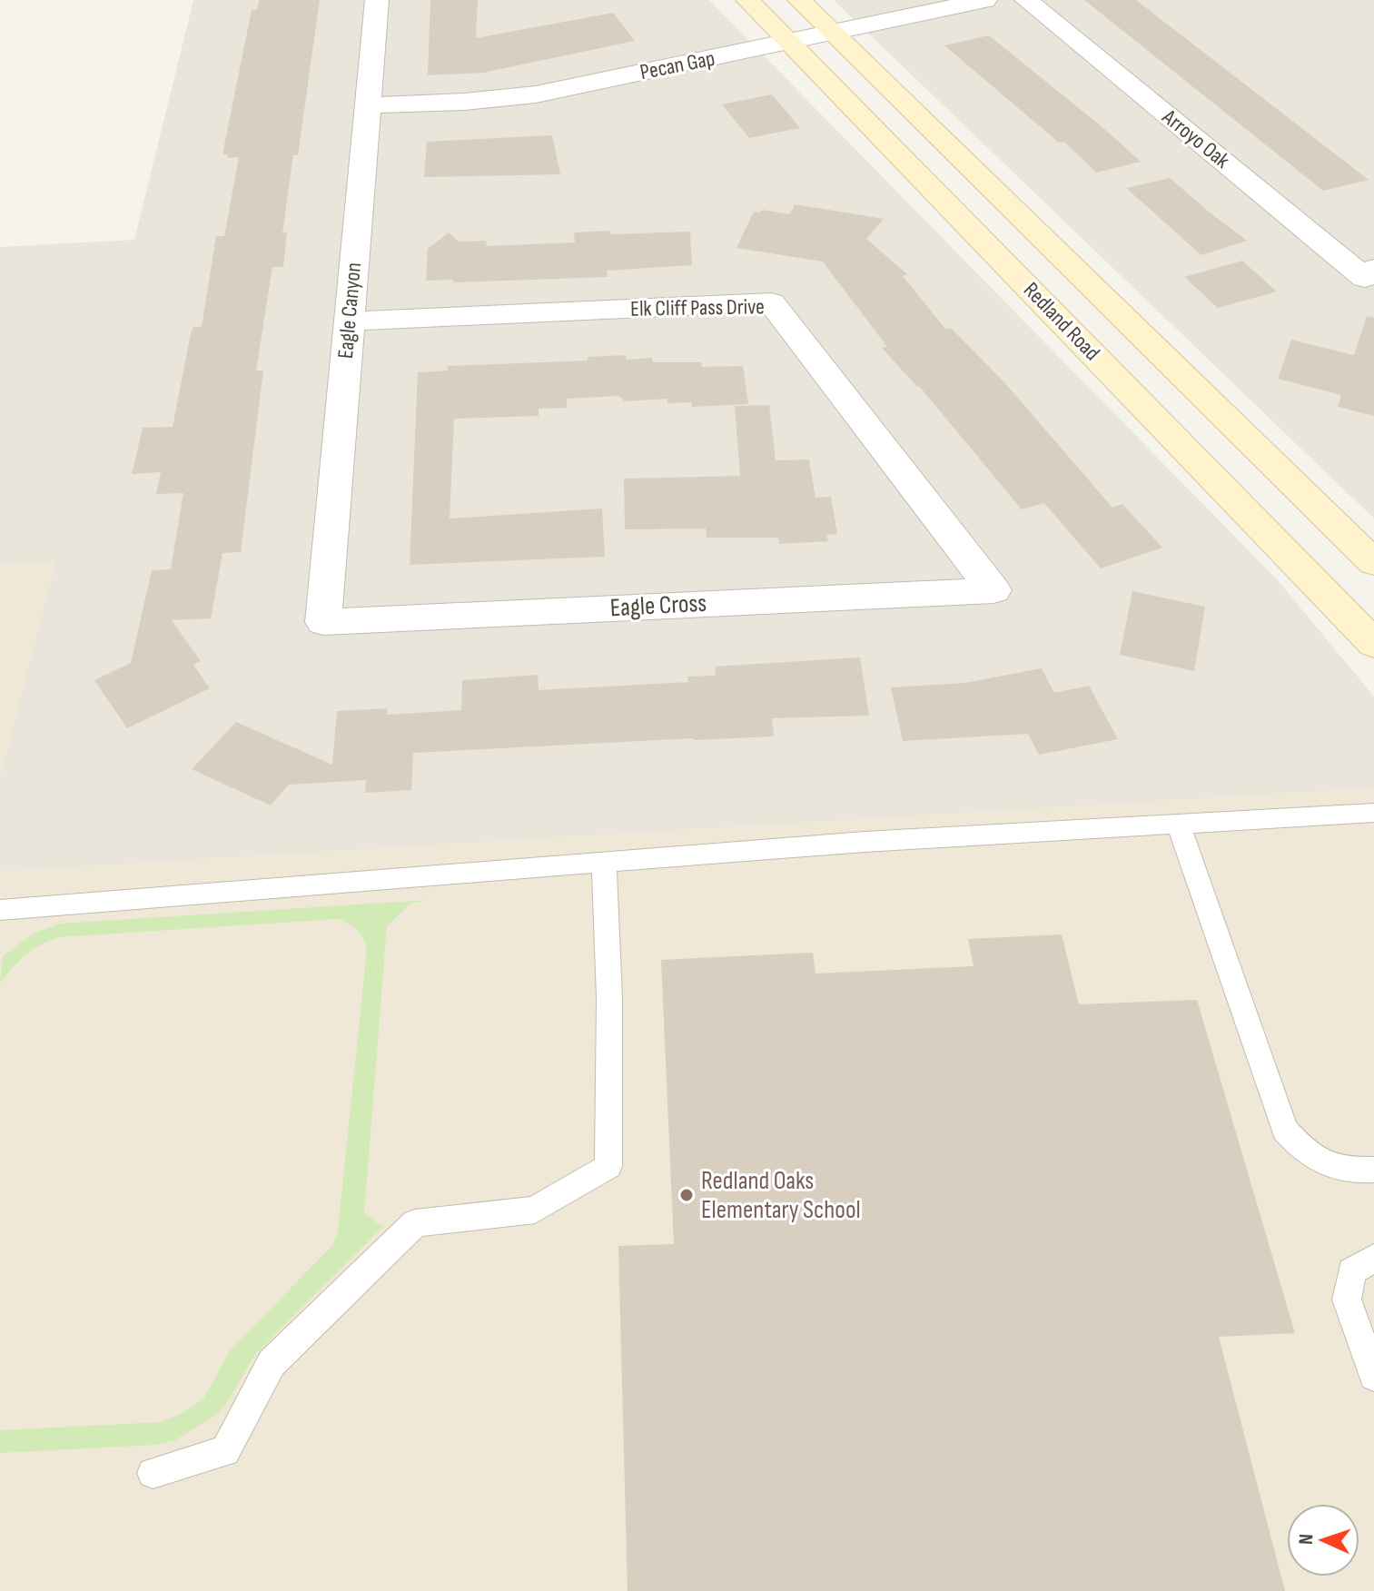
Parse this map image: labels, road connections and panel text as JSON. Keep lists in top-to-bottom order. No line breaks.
{"streets":{"main road":["Redland Road"],"street":["Pecan Gap","Arroyo Oak","Elk Cliff Pass Drive","Eagle Canyon","Eagle Cross"]},"crossings":[["Pecan Gap","Eagle Canyon"],["Pecan Gap","Redland Road"],["Elk Cliff Pass Drive","Eagle Canyon"],["Elk Cliff Pass Drive","Eagle Cross"],["Eagle Canyon","Eagle Cross"]],"places":["Redland Oaks Elementary School"],"north":"left"}
